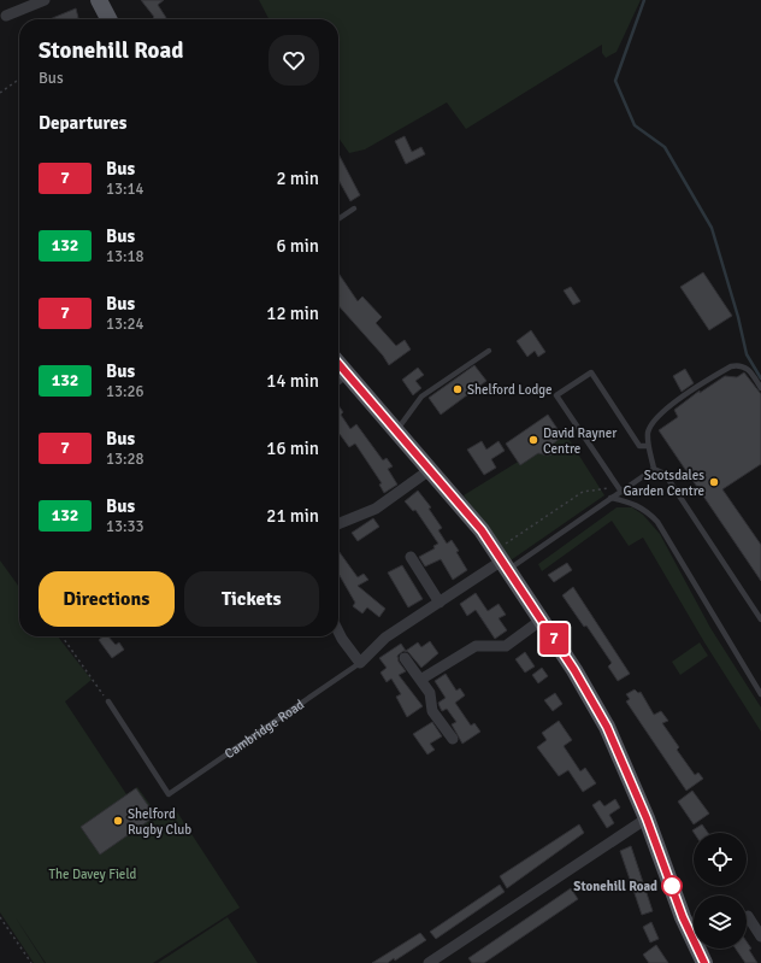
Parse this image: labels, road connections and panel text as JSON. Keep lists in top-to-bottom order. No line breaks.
{"streets":{"street":["Cambridge Road"]},"parks":["The Davey Field"],"places":["Shelford Lodge","David Rayner Centre","Scotsdales Garden Centre","Shelford Rugby Club","Stonehill Road"],"lines":["bus line 7"],"page":{"on_map":"7","heading":[["Stonehill Road","Bus"],"Departures"],"list":[{"mark":"7","name":"Bus","note":"13:14","value":"2 min"},{"mark":"132","name":"Bus","note":"13:18","value":"6 min"},{"mark":"7","name":"Bus","note":"13:24","value":"12 min"},{"mark":"132","name":"Bus","note":"13:26","value":"14 min"},{"mark":"7","name":"Bus","note":"13:28","value":"16 min"},{"mark":"132","name":"Bus","note":"13:33","value":"21 min"}],"buttons":["Directions","Tickets"]}}
